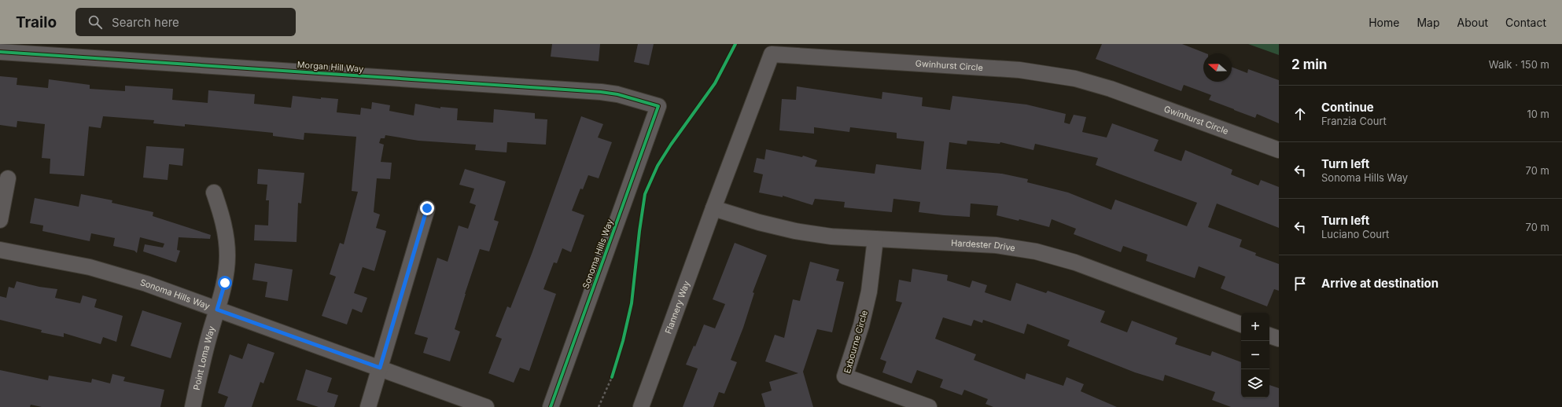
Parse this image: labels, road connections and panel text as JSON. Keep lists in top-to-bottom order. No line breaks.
{"streets":{"street":["Gwinhurst Circle","Morgan Hill Way","Hardester Drive","Sonoma Hills Way","Flannery Way","Exbourne Circle","Point Loma Way"]},"crossings":[["Gwinhurst Circle","Hardester Drive"],["Gwinhurst Circle","Flannery Way"],["Morgan Hill Way","Sonoma Hills Way"],["Hardester Drive","Flannery Way"],["Hardester Drive","Exbourne Circle"],["Sonoma Hills Way","Point Loma Way"]],"north":"left","page":{"header":"Trailo","search":"Search here","nav":["Home","Map","About","Contact"],"heading":["2 min","Walk · 150 m"],"list":[["Continue","Franzia Court","10 m"],["Turn left","Sonoma Hills Way","70 m"],["Turn left","Luciano Court","70 m"],"Arrive at destination"],"map_buttons":["+","−"]}}
